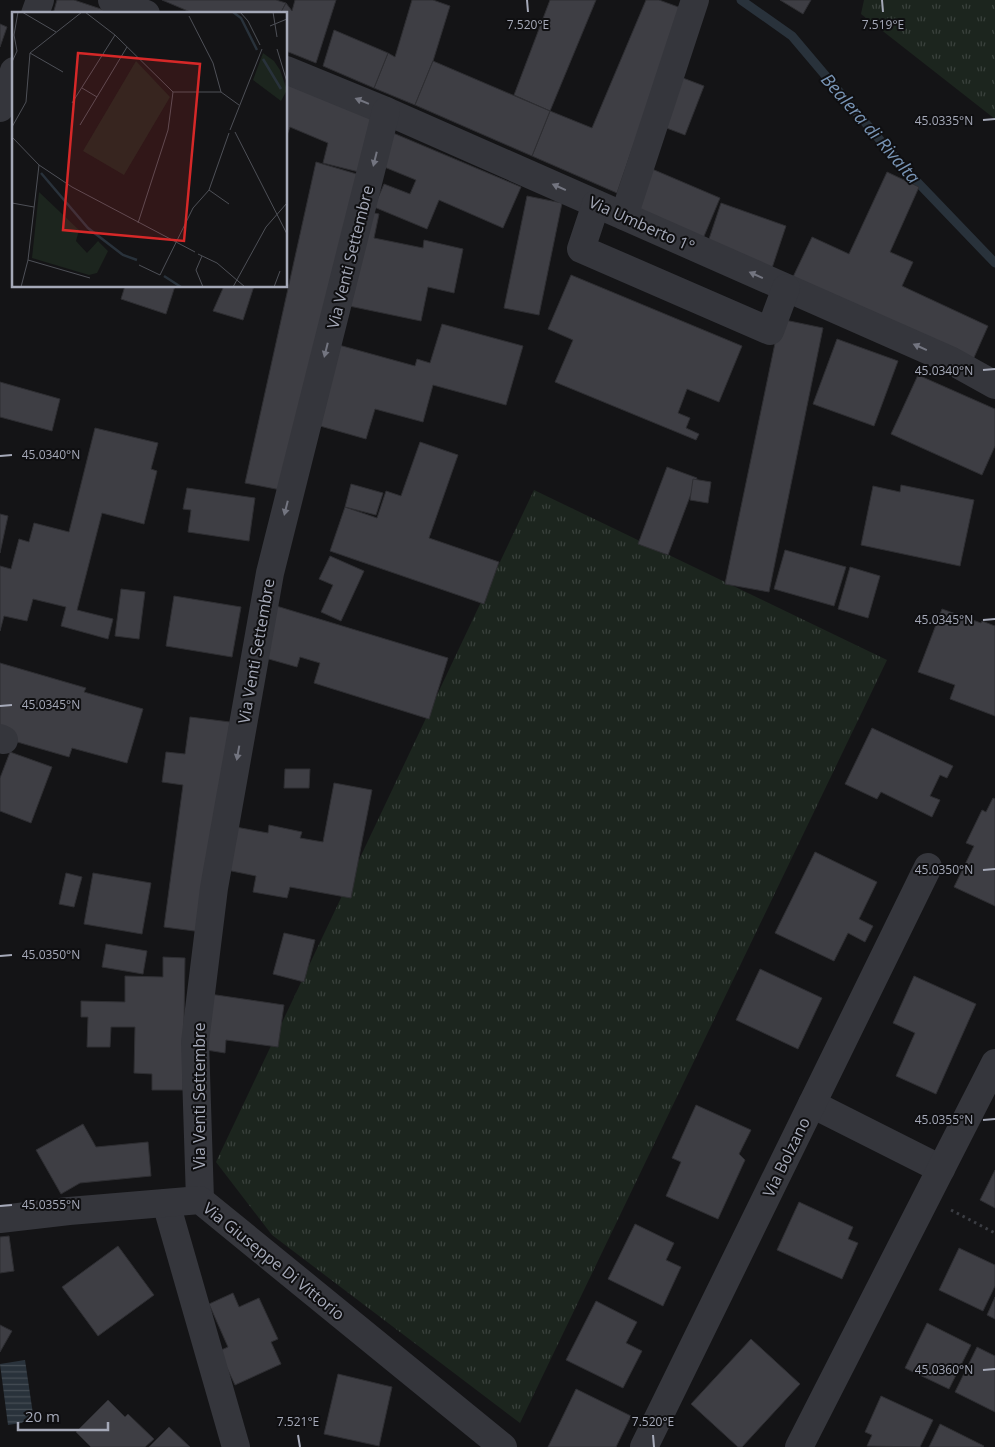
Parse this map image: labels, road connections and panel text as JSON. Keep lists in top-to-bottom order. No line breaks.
{"streets":{"street":["Via Umberto 1°","Via Venti Settembre","Via Bolzano","Via Giuseppe Di Vittorio"]},"crossings":[["Via Umberto 1°","Via Venti Settembre"],["Via Venti Settembre","Via Giuseppe Di Vittorio"]],"one_way":["Via Umberto 1°","Via Venti Settembre"],"water":["Bealera di Rivalta"],"scale_bar":"20 m","coordinates":["7.520°E","7.519°E","45.0335°N","45.0340°N","45.0345°N","45.0350°N","45.0355°N","45.0360°N","7.521°E"]}
